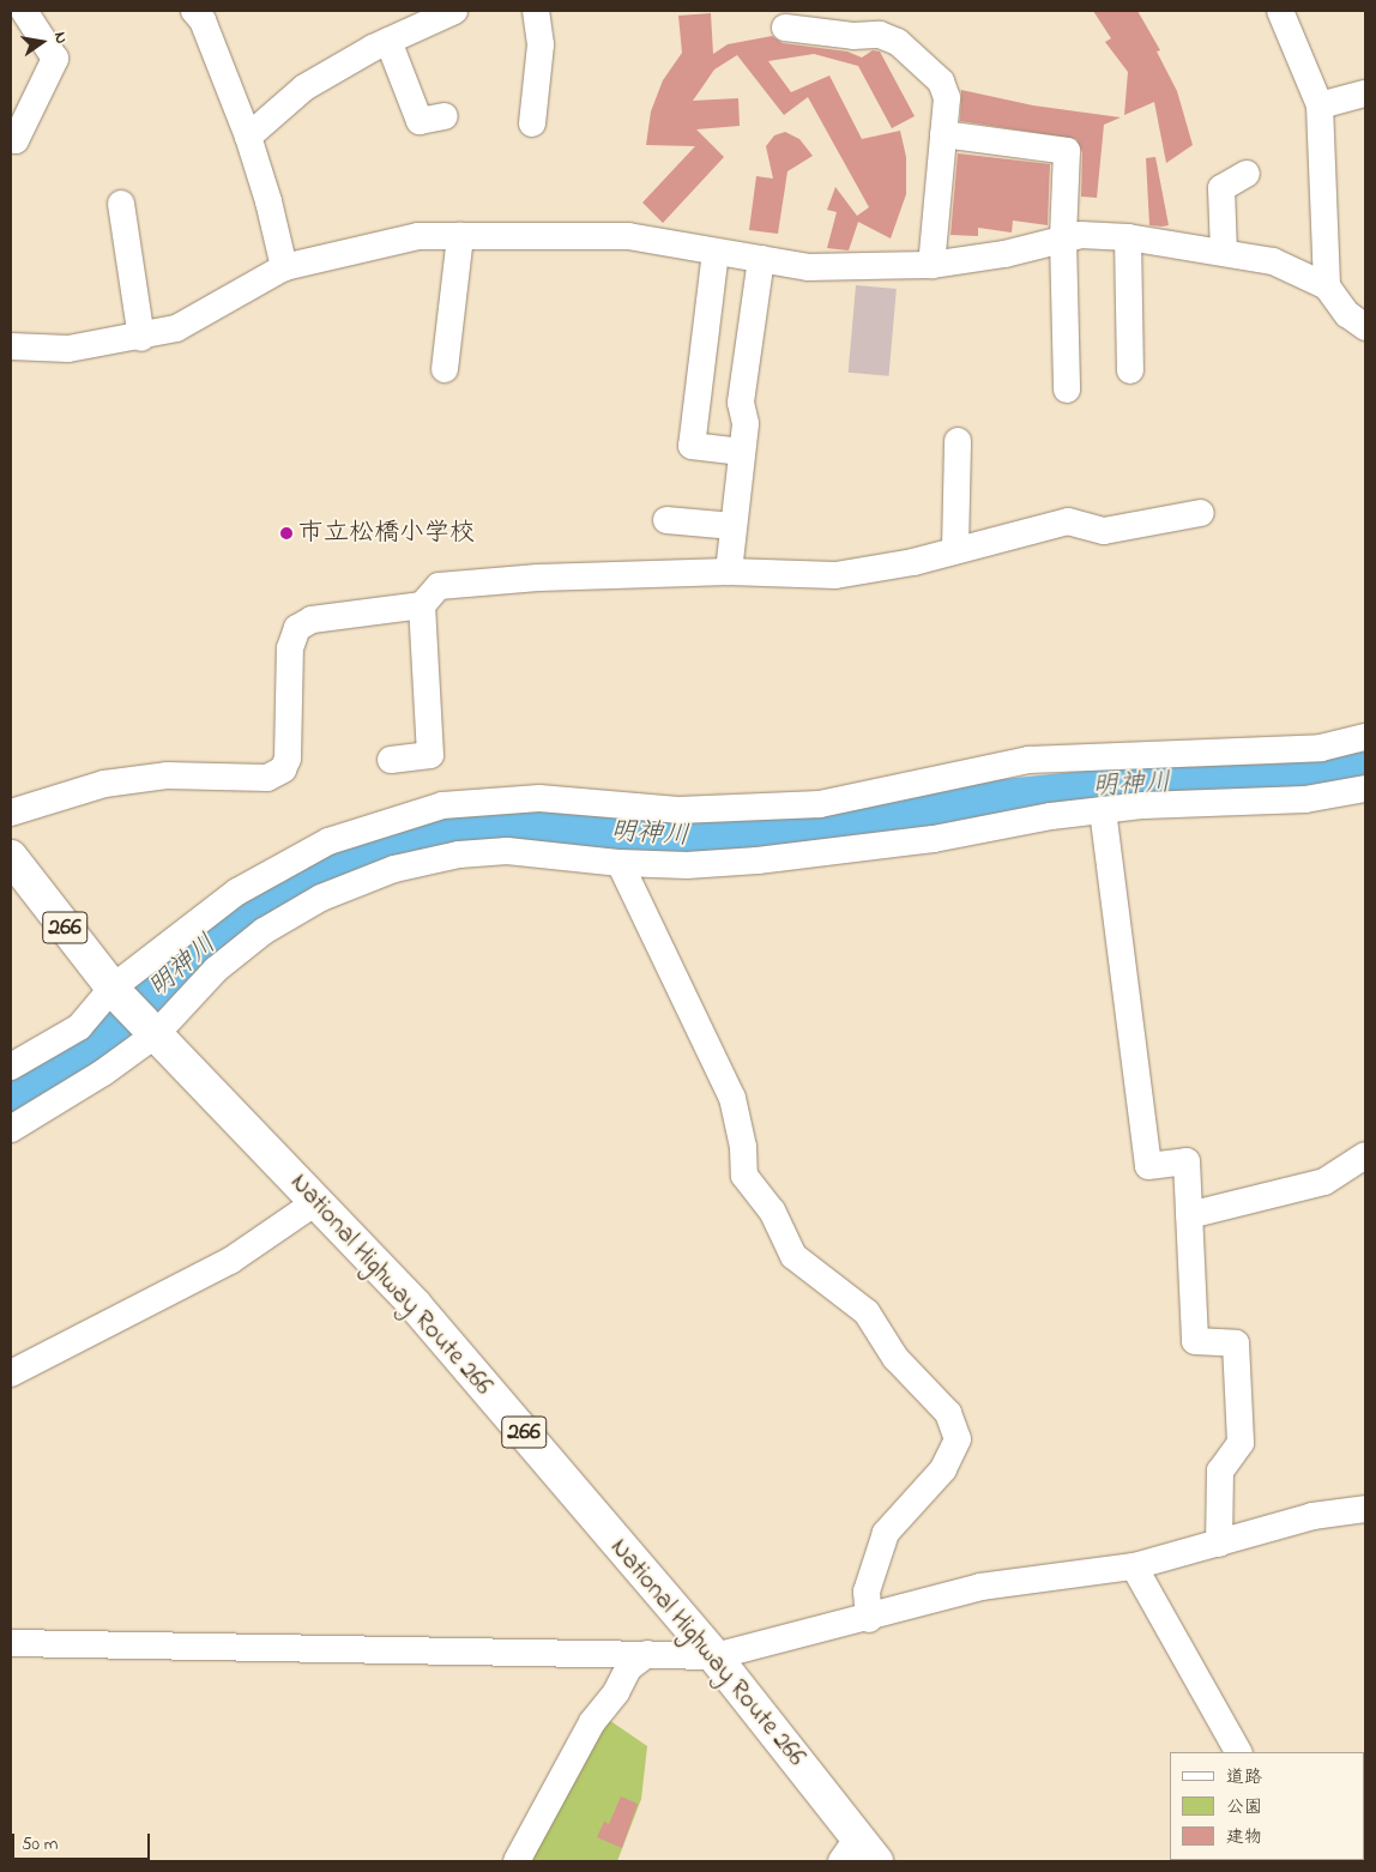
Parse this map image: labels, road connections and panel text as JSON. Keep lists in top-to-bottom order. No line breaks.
{"streets":{"highway":["266","National Highway Route 266"]},"water":["明神川"],"places":["市立松橋小学校"],"legend":["道路","公園","建物"],"scale_bar":"50 m","north":"right"}
